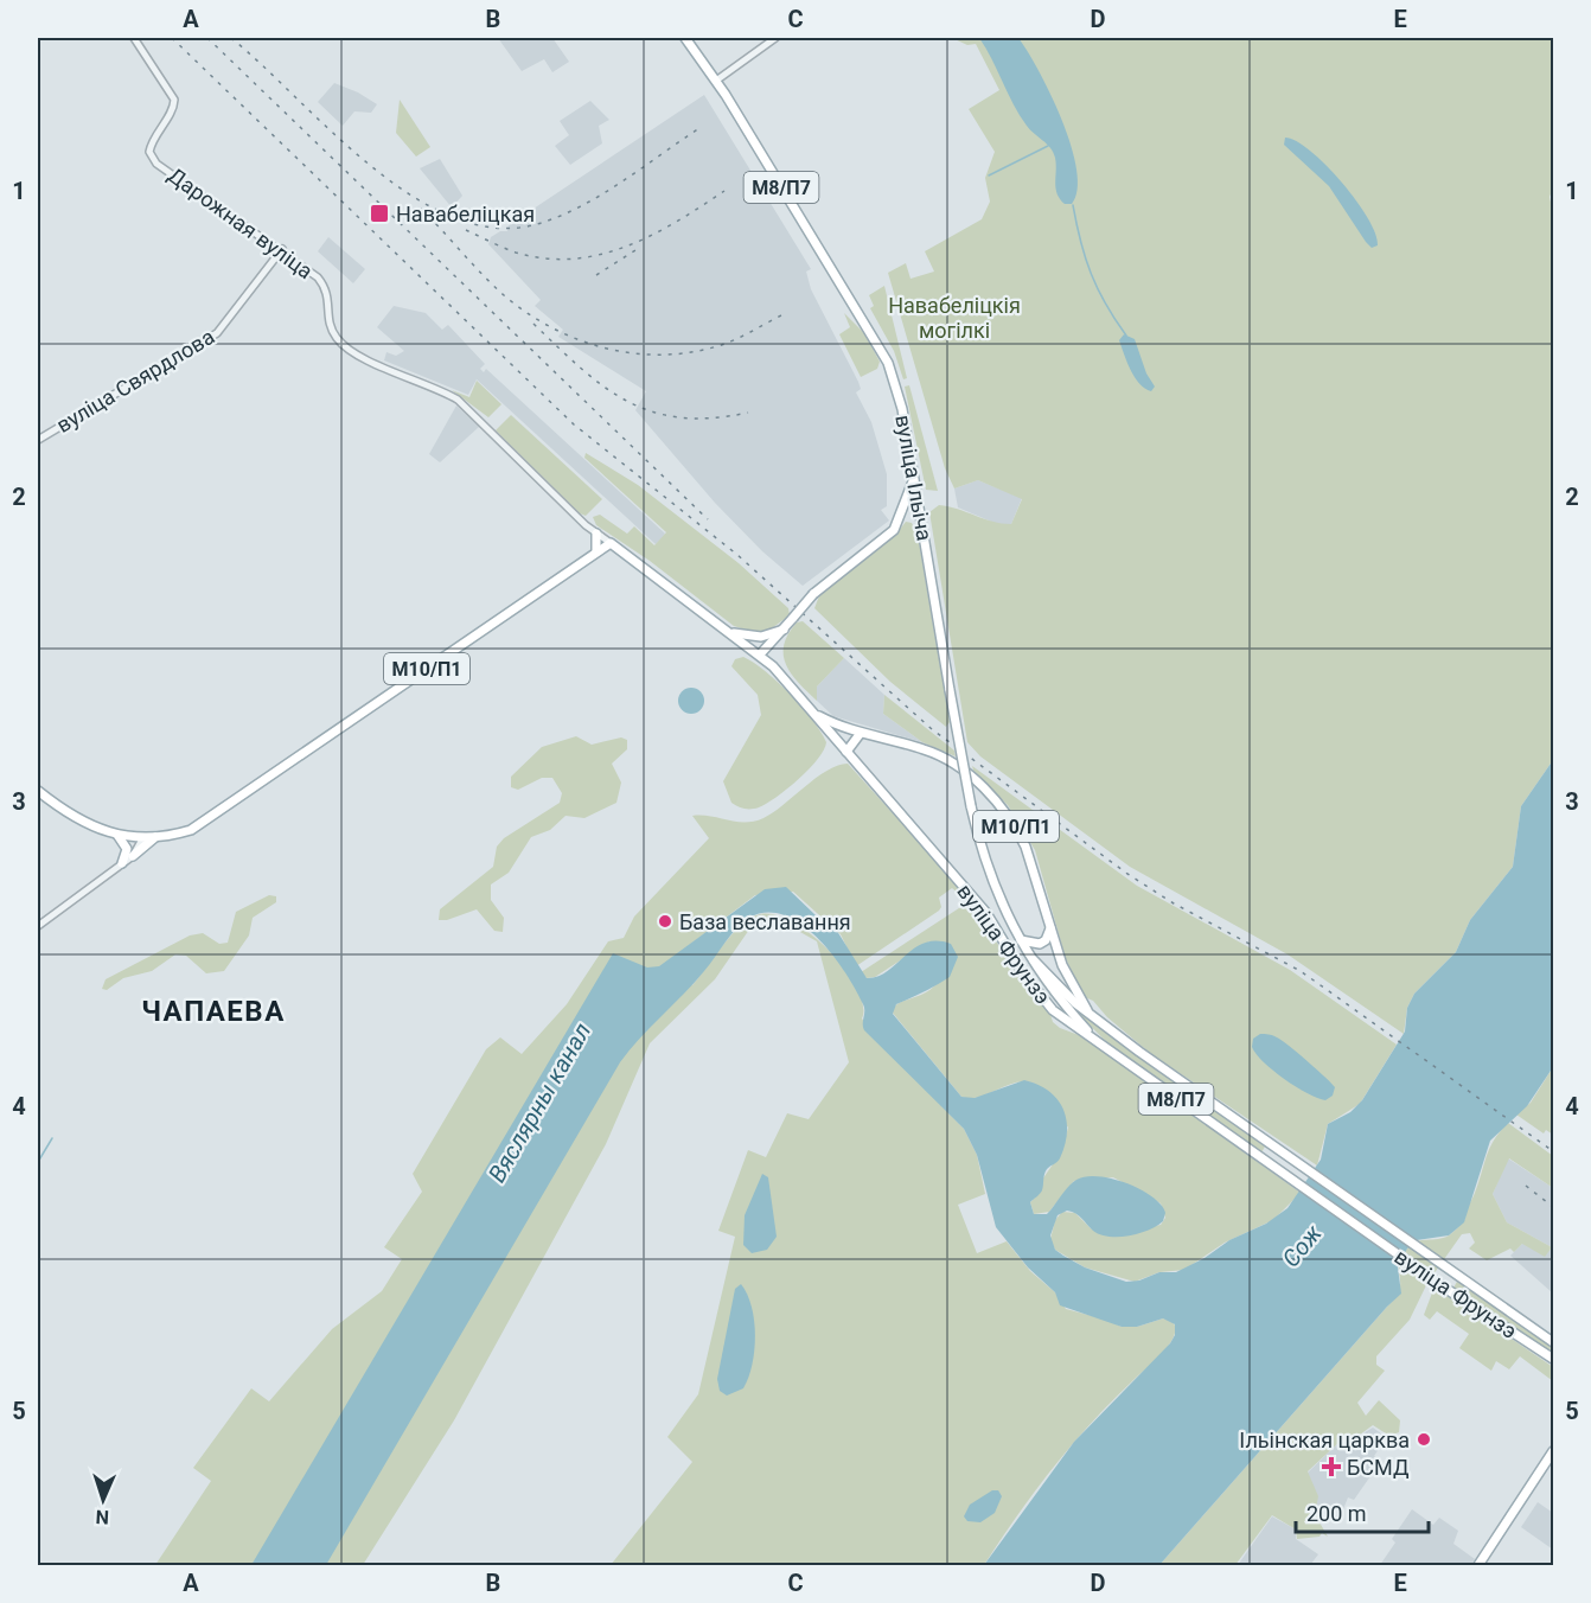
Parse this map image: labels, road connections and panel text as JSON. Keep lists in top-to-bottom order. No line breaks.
{"streets":{"main road":["М8/П7","вуліца Ільіча","М10/П1","вуліца Фрунзэ"],"street":["Дарожная вуліца","вуліца Свярдлова"]},"crossings":[["Дарожная вуліца","вуліца Свярдлова"],["Дарожная вуліца","М10/П1"],["Дарожная вуліца","вуліца Фрунзэ"],["вуліца Ільіча","М10/П1"],["вуліца Ільіча","вуліца Фрунзэ"],["М10/П1","вуліца Фрунзэ"]],"districts":["ЧАПАЕВА"],"water":["Вяслярны канал","Сож"],"parks":["Навабеліцкія могілкі"],"places":{"transit":["Навабеліцкая"],"other":["База веславання","Ільінская царква"],"health":["БСМД"]},"scale_bar":"200 m","north":"bottom","grid":{"columns":["A","B","C","D","E"],"rows":["1","2","3","4","5"]}}
